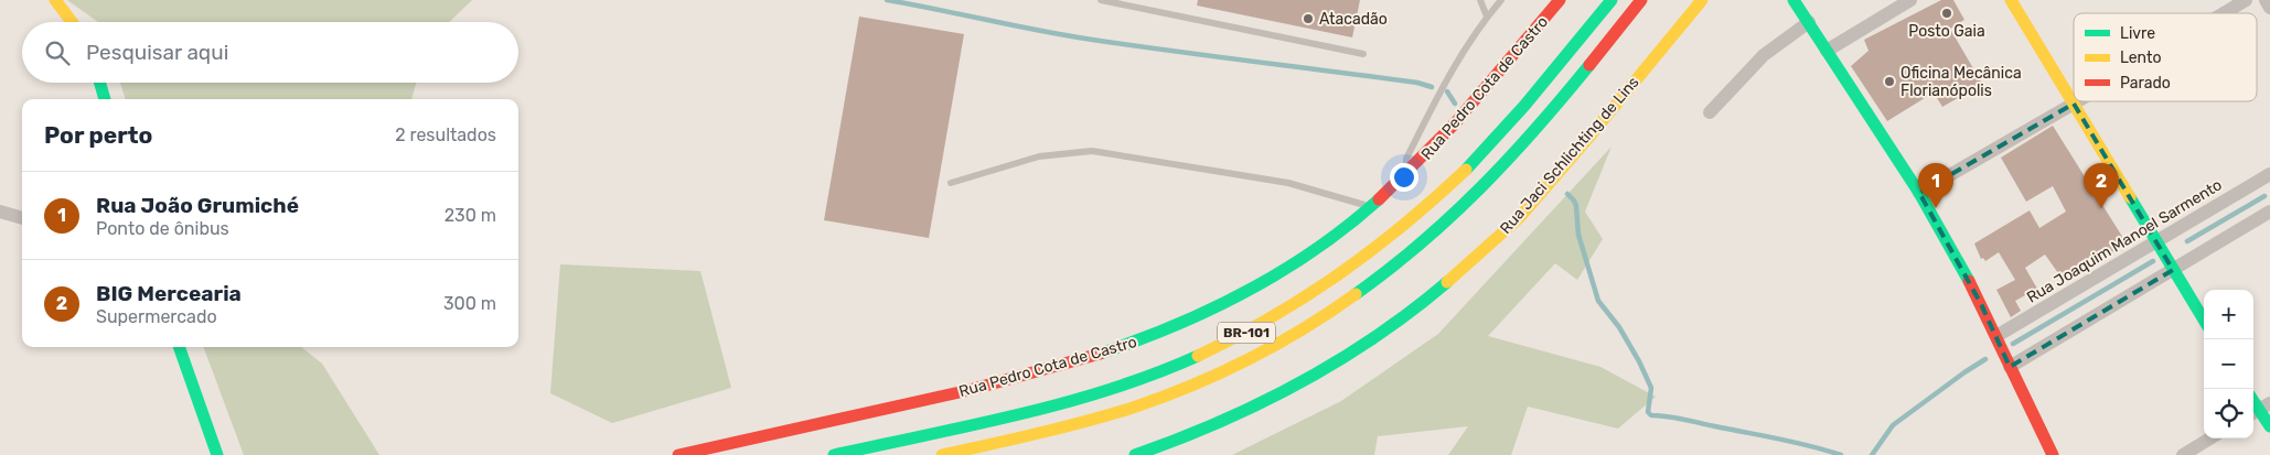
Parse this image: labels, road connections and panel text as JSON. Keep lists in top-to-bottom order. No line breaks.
{"streets":{"main road":["Rua Pedro Cota de Castro","Rua Jaci Schlichting de Lins","BR-101"],"street":["Rua Joaquim Manoel Sarmento"]},"places":["Posto Gaia","Atacadão","Oficina Mecânica Florianópolis"],"legend":["Livre","Lento","Parado"],"page":{"search":"Pesquisar aqui","heading":["Por perto","2 resultados"],"pins":["1","2"],"list":[{"mark":"1","name":"Rua João Grumiché","note":"Ponto de ônibus","value":"230 m"},{"mark":"2","name":"BIG Mercearia","note":"Supermercado","value":"300 m"}],"map_buttons":["+","−"]}}
